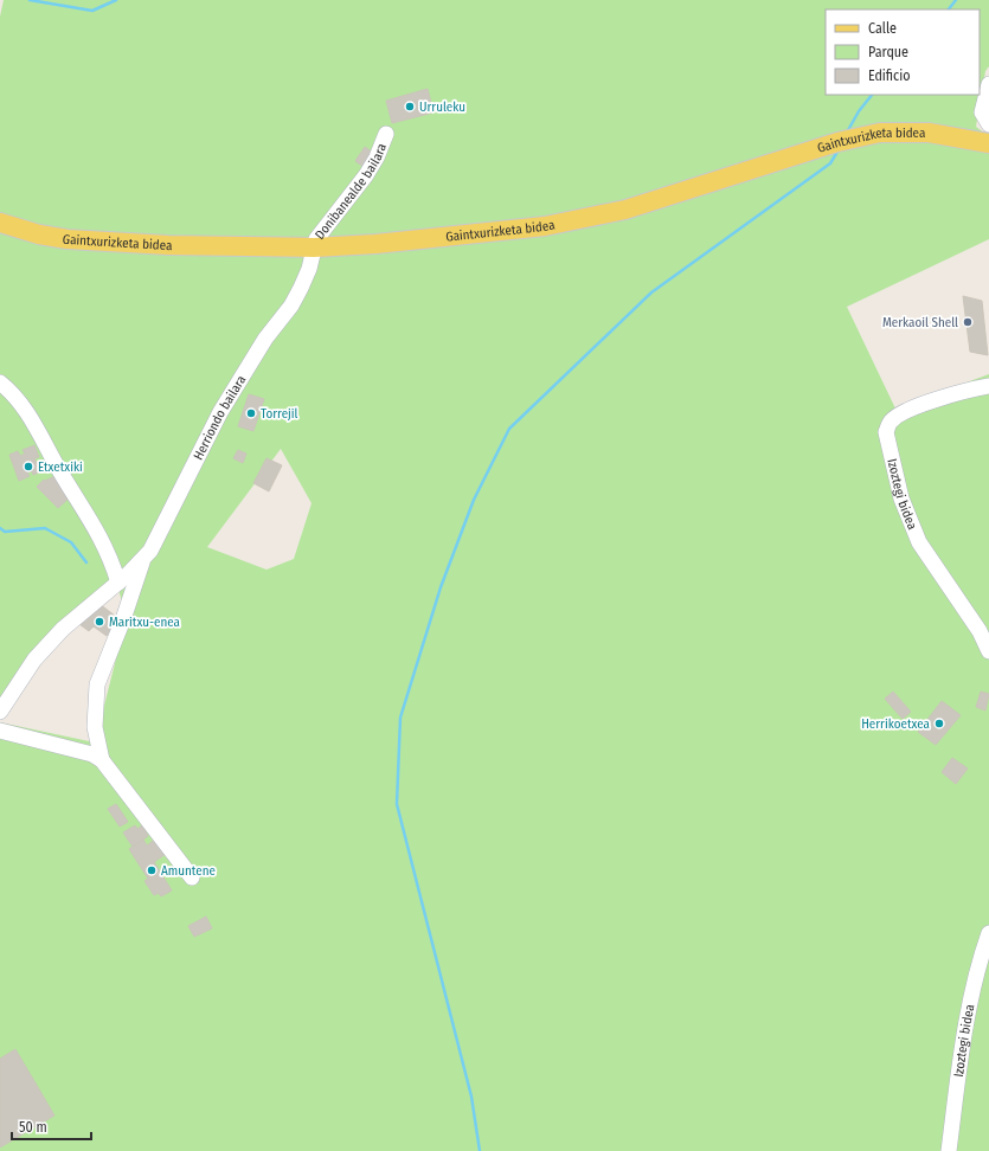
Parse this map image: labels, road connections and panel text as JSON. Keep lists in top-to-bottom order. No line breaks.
{"streets":{"main road":["Gaintxurizketa bidea"],"street":["Donibanealde bailara","Herriondo bailara","Izoztegi bidea"]},"crossings":[["Gaintxurizketa bidea","Donibanealde bailara"],["Gaintxurizketa bidea","Herriondo bailara"],["Donibanealde bailara","Herriondo bailara"]],"places":["Urruleku","Merkaoil Shell","Torrejil","Etxetxiki","Maritxu-enea","Herrikoetxea","Amuntene"],"legend":["Calle","Parque","Edificio"],"scale_bar":"50 m"}
